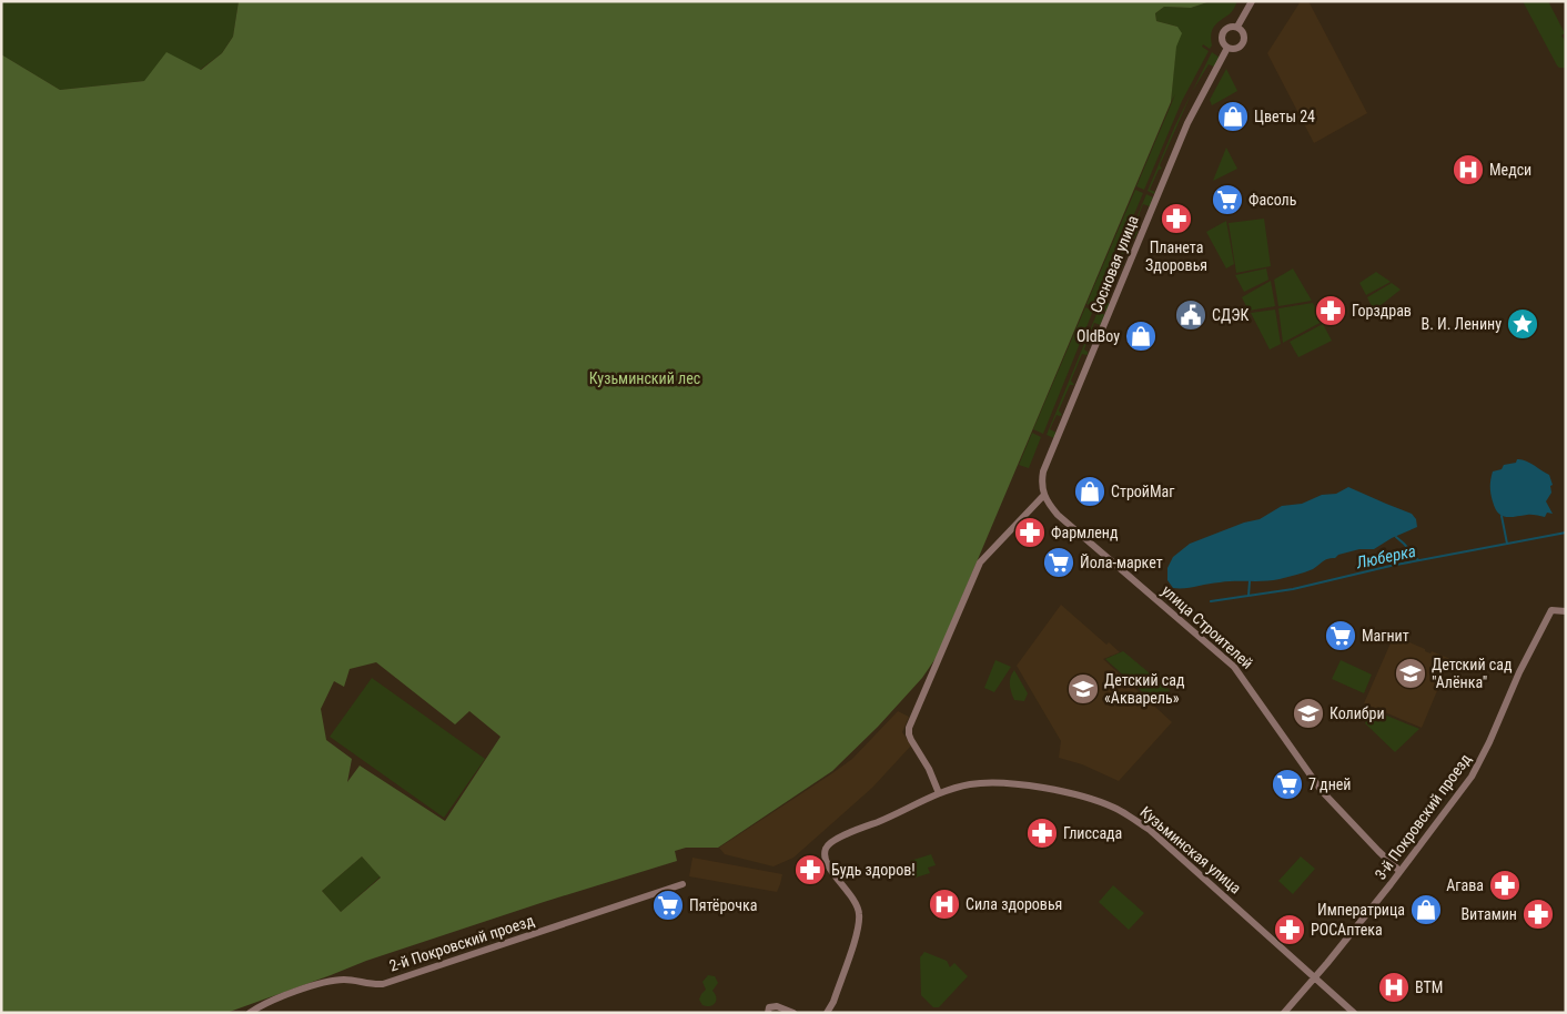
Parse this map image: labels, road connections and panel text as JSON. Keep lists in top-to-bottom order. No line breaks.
{"streets":{"street":["Сосновая улица","улица Строителей","3-й Покровский проезд","Кузьминская улица","2-й Покровский проезд"]},"crossings":[["Сосновая улица","улица Строителей"],["улица Строителей","3-й Покровский проезд"],["3-й Покровский проезд","Кузьминская улица"]],"water":["Люберка"],"parks":["Кузьминский лес"],"places":{"shop":["Цветы 24","OldBoy","СтройМаг","Императрица"],"hospital":["Медси","Сила здоровья","ВТМ"],"supermarket":["Фасоль","Йола-маркет","Магнит","7 дней","Пятёрочка"],"pharmacy":["Планета Здоровья","Горздрав","Фармленд","Глиссада","Будь здоров!","Агава","Витамин","РОСАптека"],"public building":["СДЭК"],"place":["В. И. Ленину"],"school or university":["Детский сад \"Алёнка\"","Детский сад «Акварель»","Колибри"]}}
